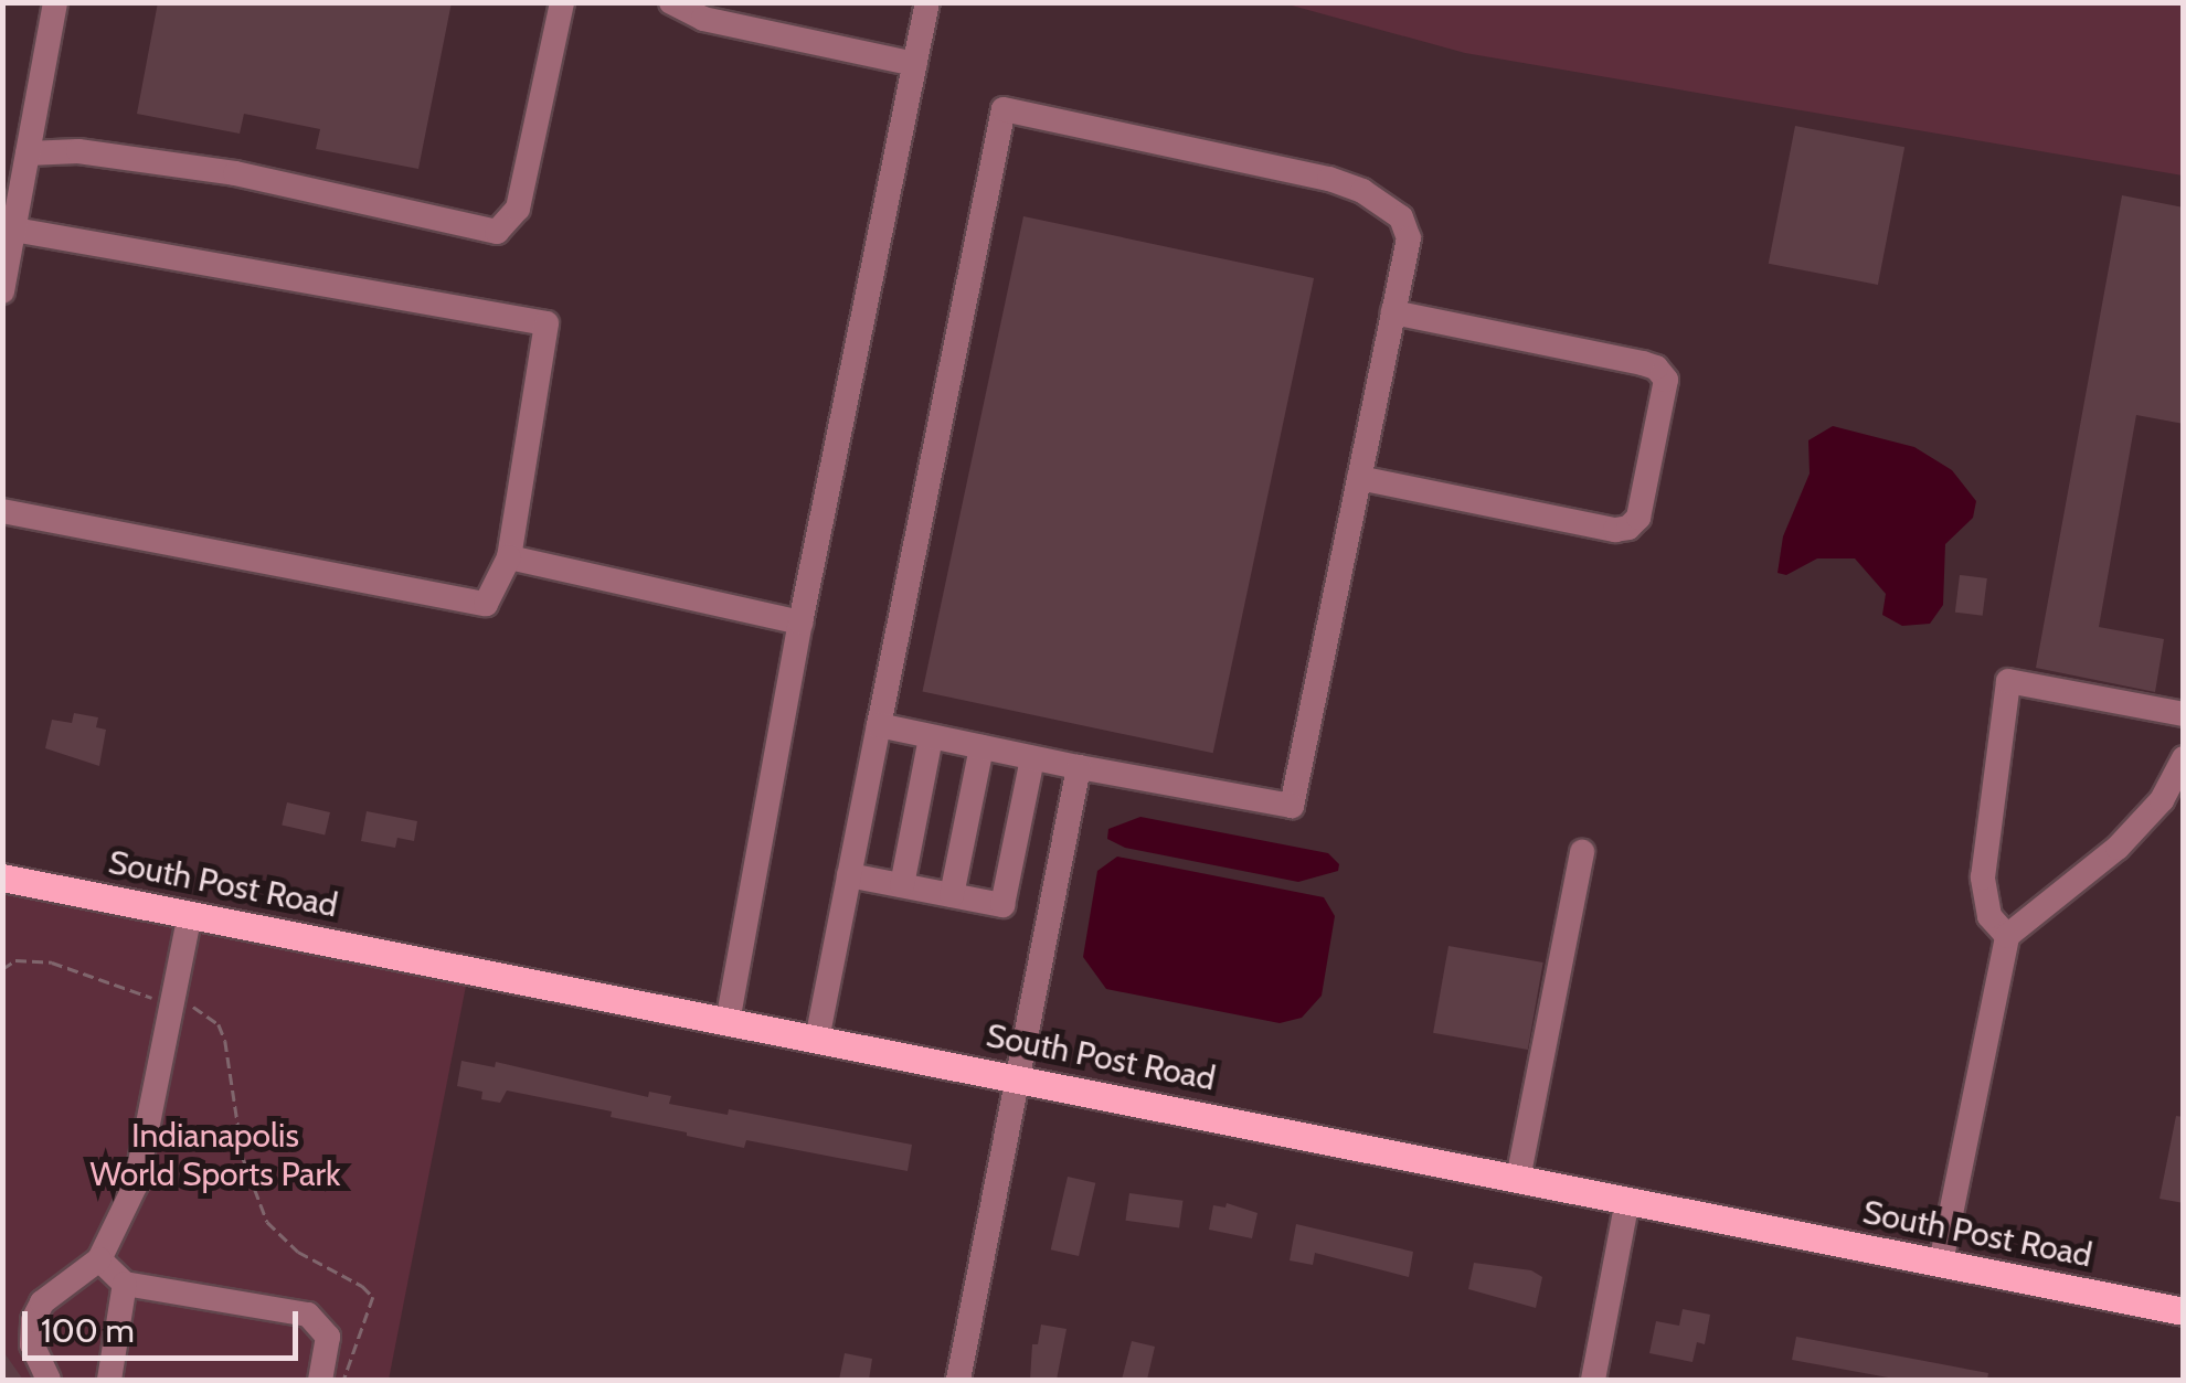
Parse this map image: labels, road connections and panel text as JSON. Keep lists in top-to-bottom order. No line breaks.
{"streets":{"main road":["South Post Road"]},"parks":["Indianapolis World Sports Park"],"scale_bar":"100 m"}
